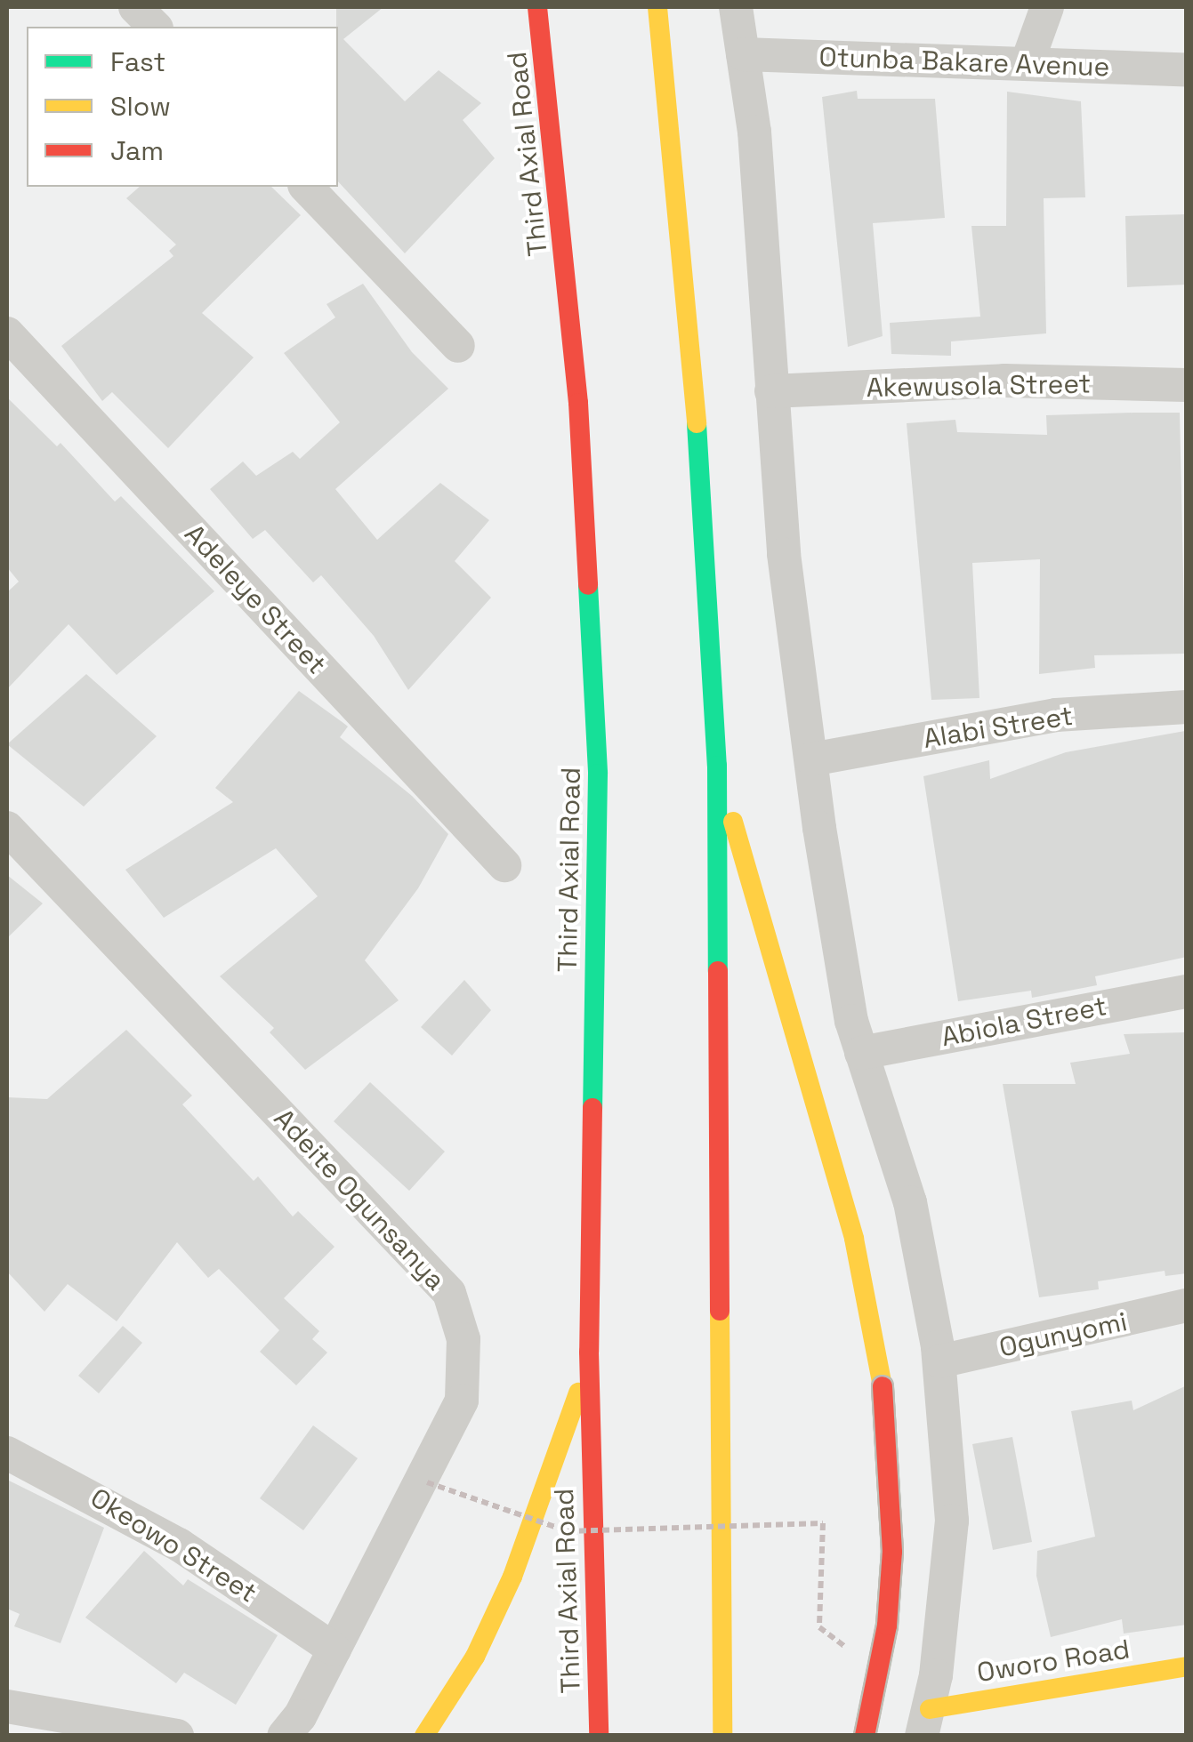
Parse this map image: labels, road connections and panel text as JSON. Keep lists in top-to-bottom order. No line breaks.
{"streets":{"main road":["Third Axial Road","Oworo Road"],"street":["Otunba Bakare Avenue","Akewusola Street","Adeleye Street","Alabi Street","Abiola Street","Adeite Ogunsanya","Ogunyomi","Okeowo Street"]},"crossings":[["Adeite Ogunsanya","Okeowo Street"]],"legend":["Fast","Slow","Jam"]}
